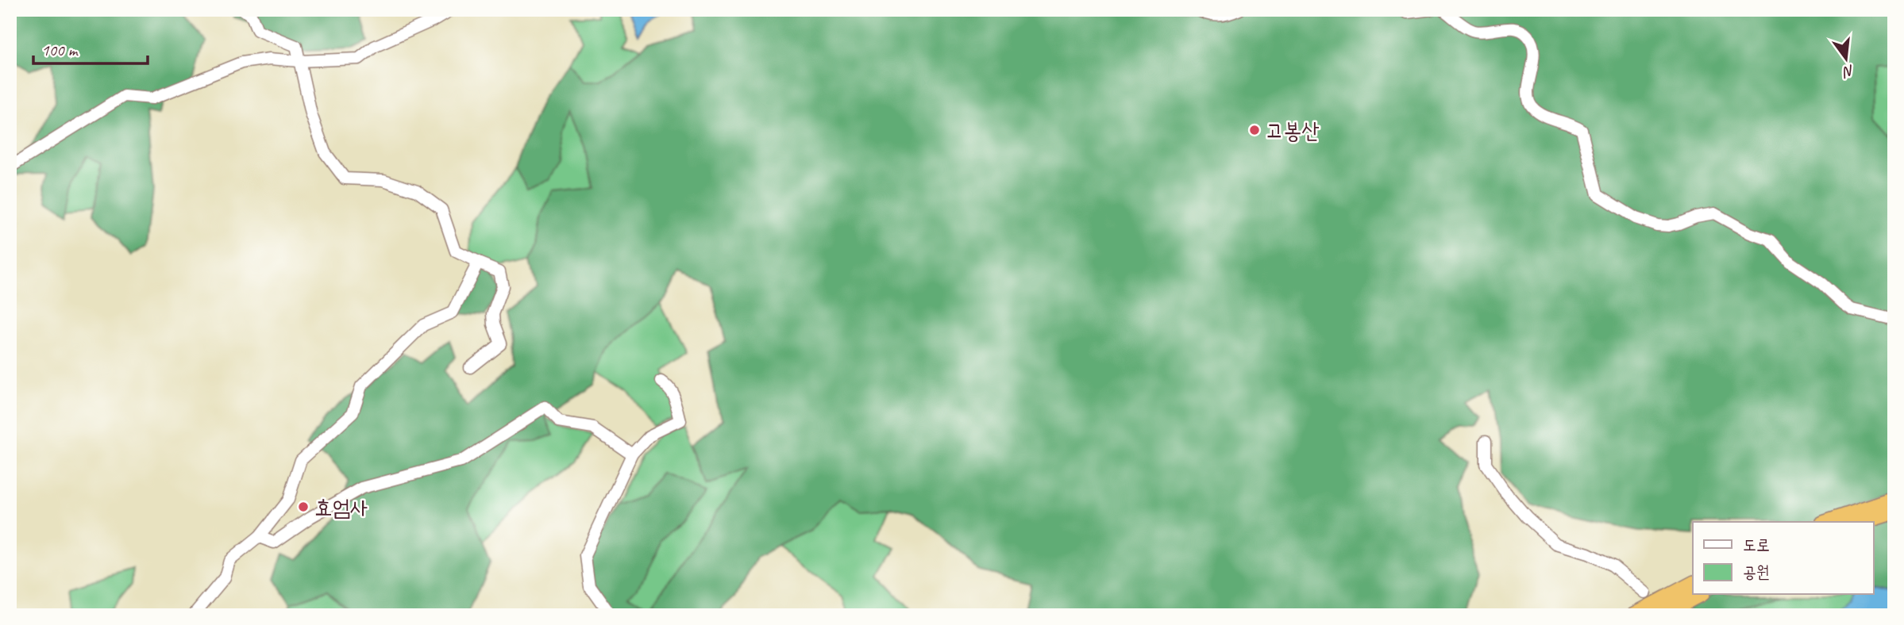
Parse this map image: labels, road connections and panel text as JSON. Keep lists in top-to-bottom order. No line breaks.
{"places":["고봉산","효엄사"],"legend":["도로","공원"],"scale_bar":"100 m","north":"bottom"}
